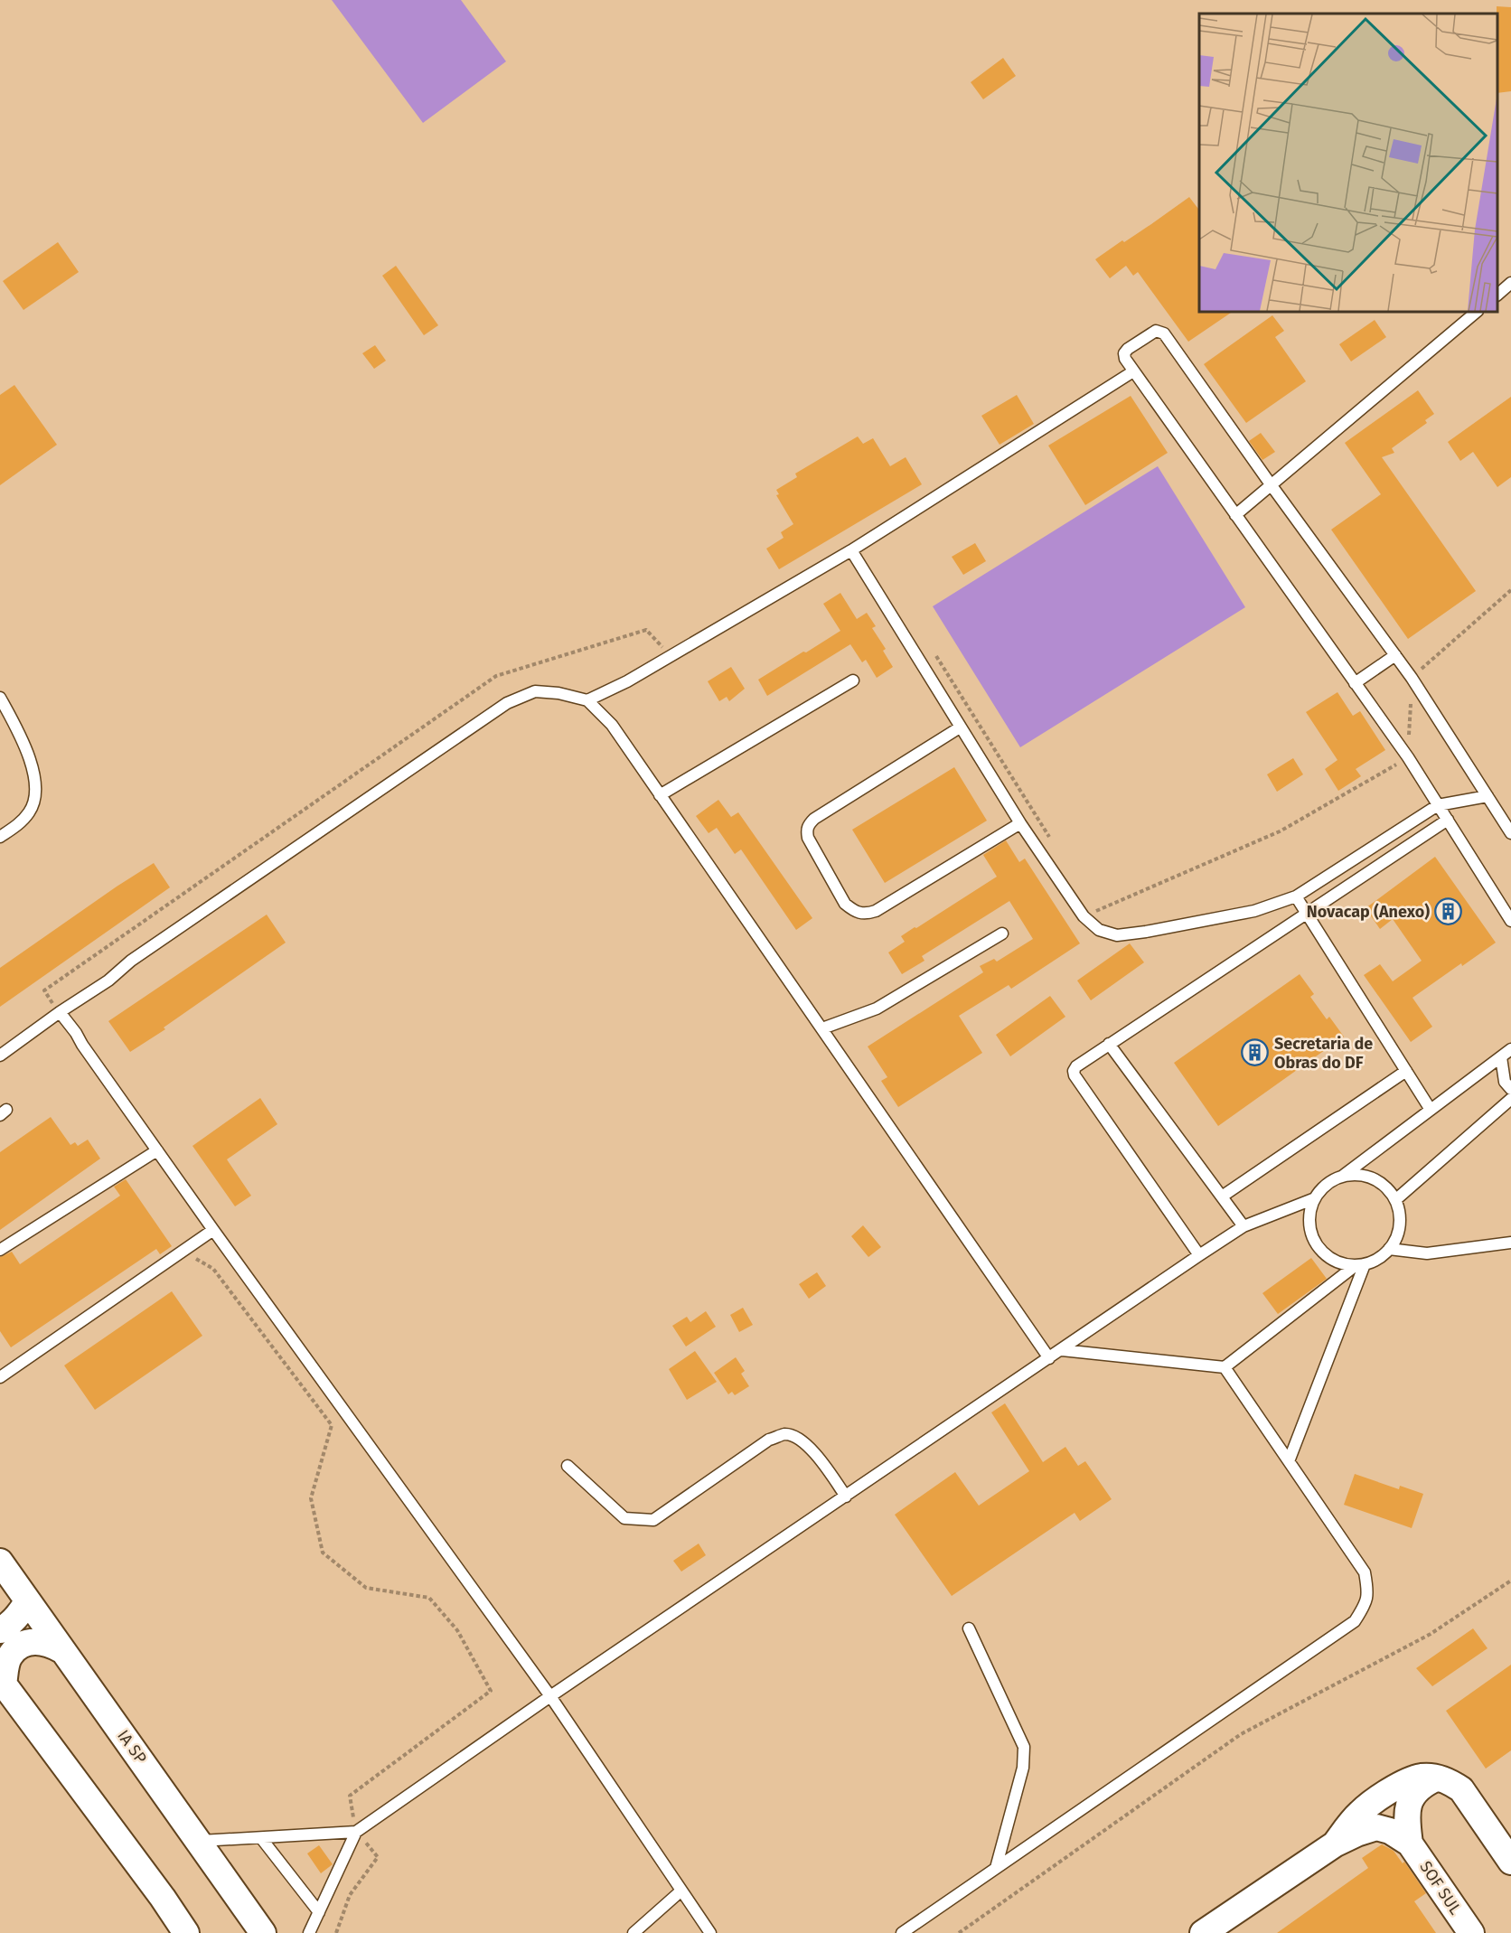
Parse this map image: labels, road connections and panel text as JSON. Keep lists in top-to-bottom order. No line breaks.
{"streets":{"street":["IA SP","SOF SUL"]},"places":{"building":["Novacap (Anexo)","Secretaria de Obras do DF"]}}
